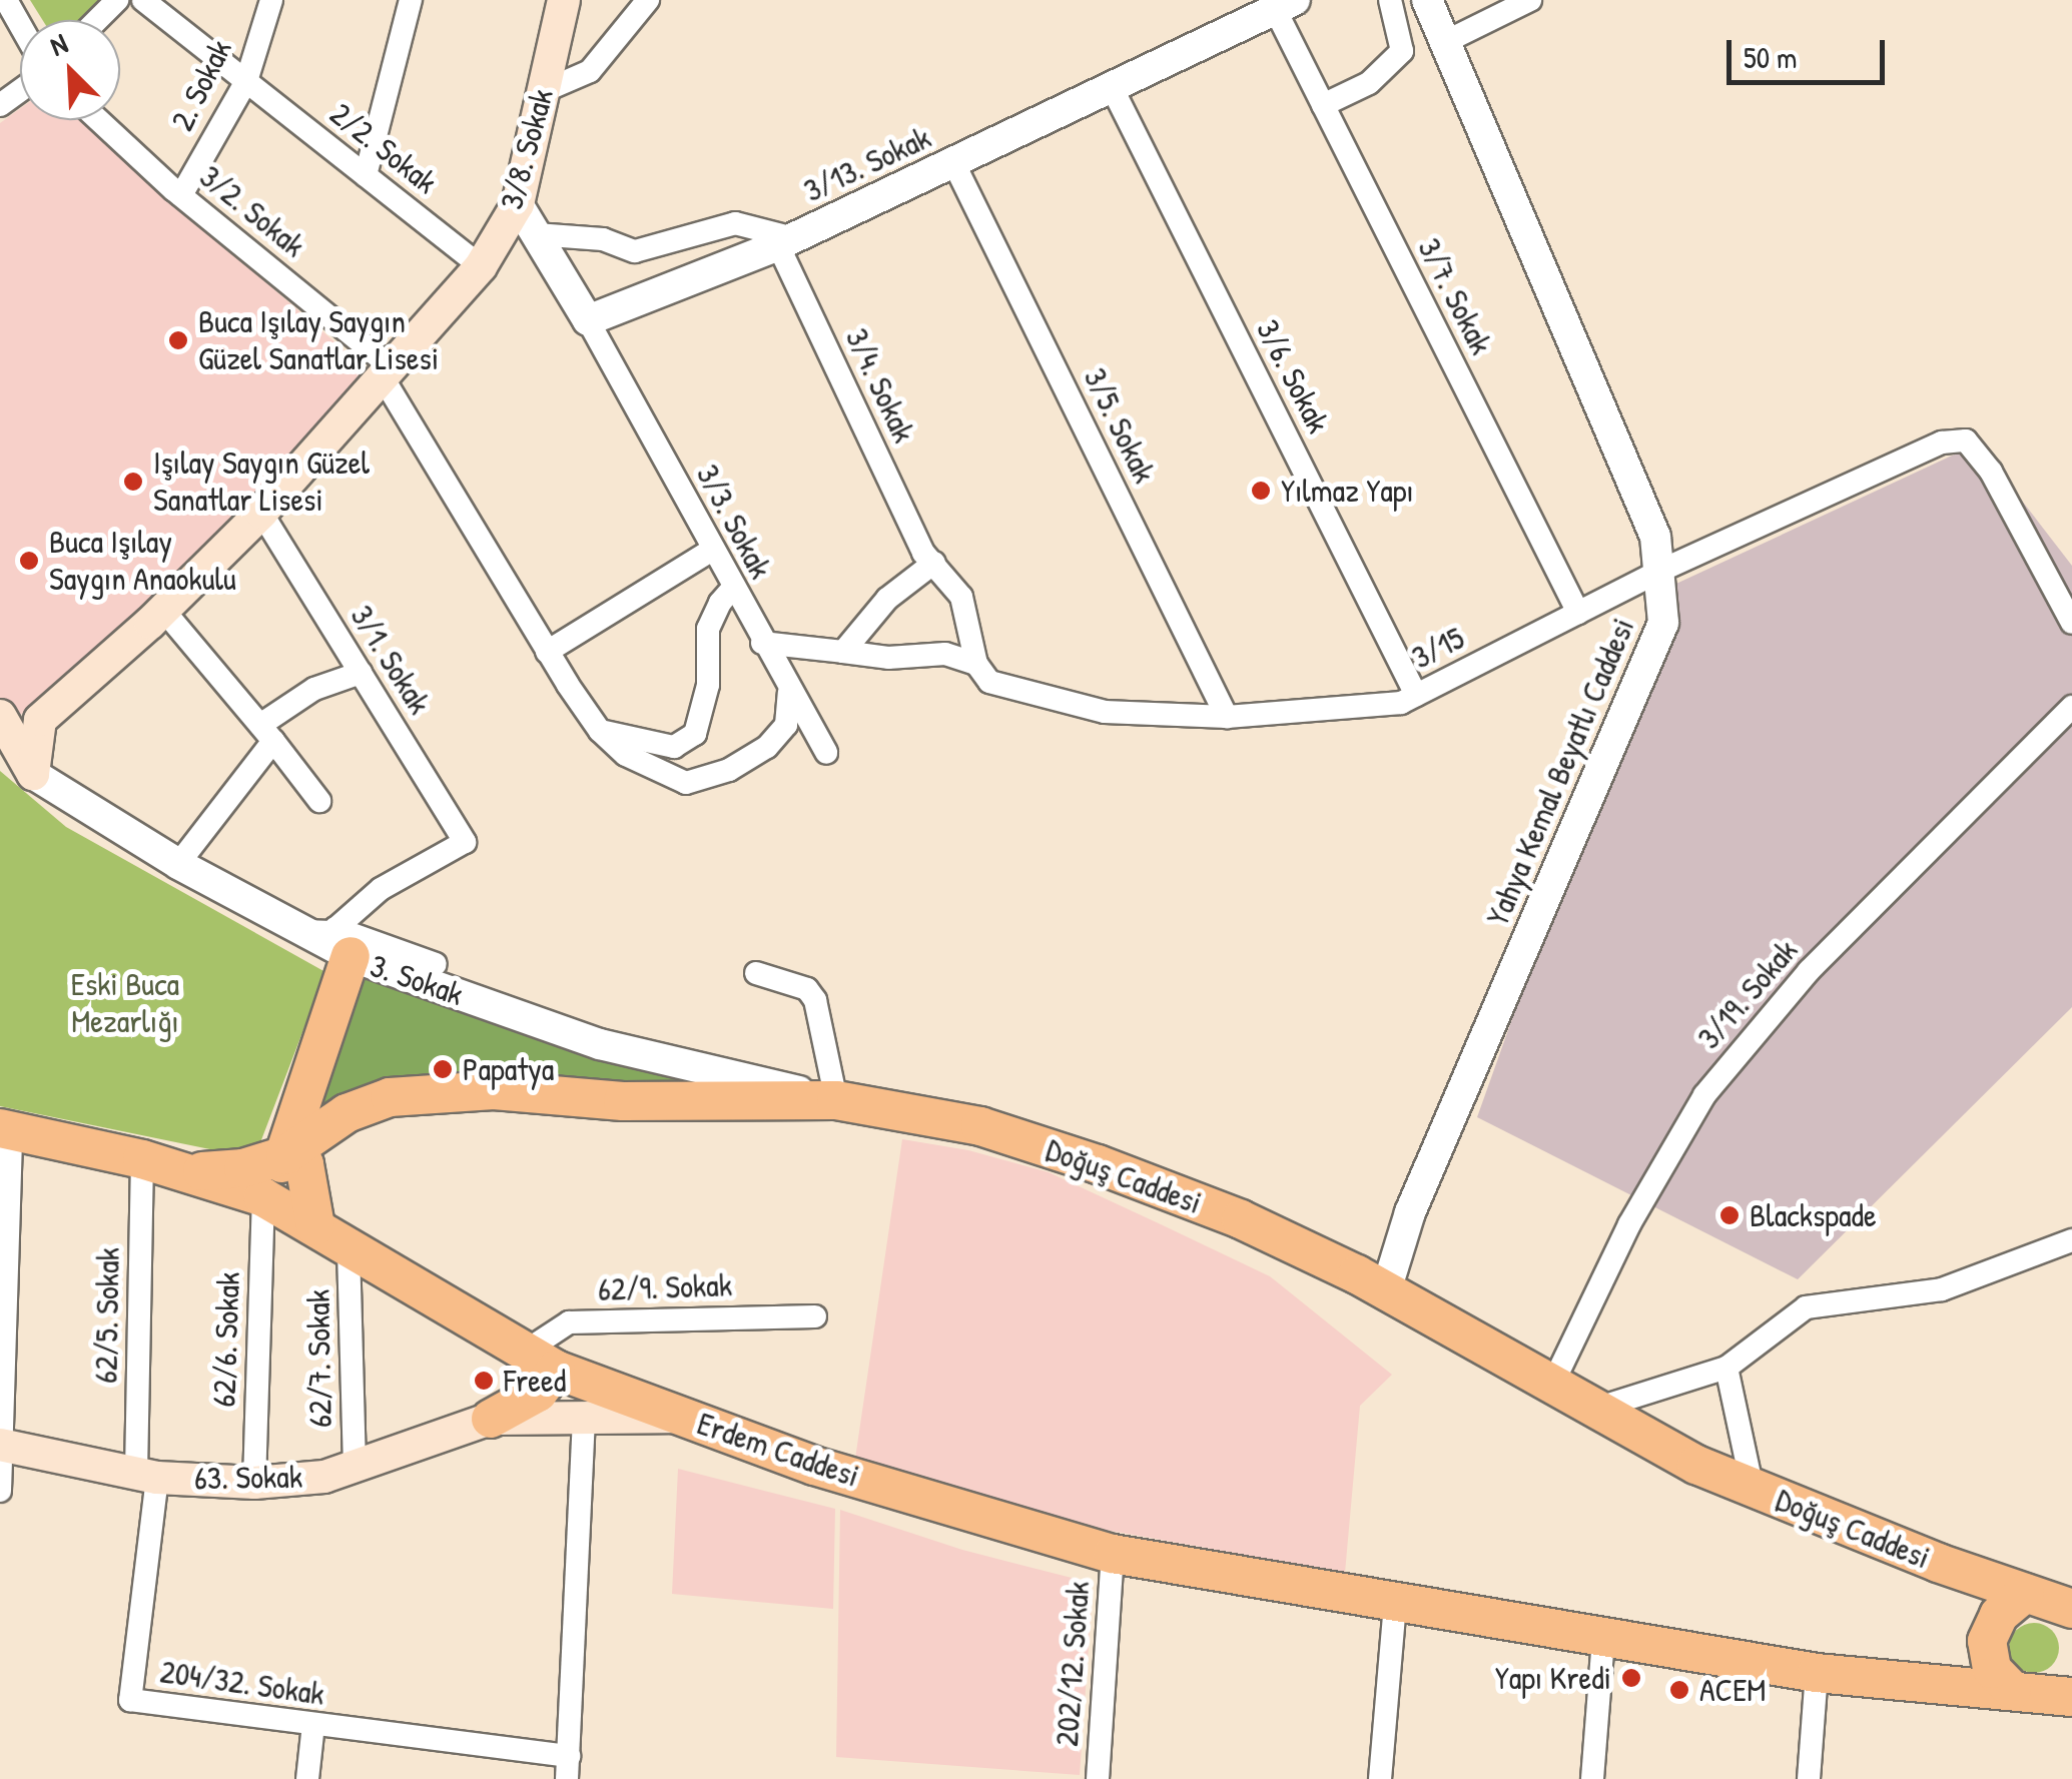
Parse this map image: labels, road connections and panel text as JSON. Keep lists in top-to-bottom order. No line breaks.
{"streets":{"main road":["3/8. Sokak","3. Sokak","Doğuş Caddesi","Erdem Caddesi","63. Sokak"],"street":["2. Sokak","2/2. Sokak","3/13. Sokak","3/2. Sokak","3/7. Sokak","3/6. Sokak","3/4. Sokak","3/5. Sokak","3/3. Sokak","3/15","3/1. Sokak","Yahya Kemal Beyatlı Caddesi","3/19. Sokak","62/9. Sokak","62/5. Sokak","62/6. Sokak","62/7. Sokak","202/12. Sokak","204/32. Sokak"]},"crossings":[["2. Sokak","2/2. Sokak"],["2. Sokak","3/2. Sokak"],["2/2. Sokak","3/8. Sokak"],["3/8. Sokak","3/2. Sokak"],["3/8. Sokak","3/1. Sokak"],["3/8. Sokak","3. Sokak"],["3/13. Sokak","3/7. Sokak"],["3/13. Sokak","3/6. Sokak"],["3/13. Sokak","3/4. Sokak"],["3/13. Sokak","3/5. Sokak"],["3/13. Sokak","3/3. Sokak"],["3/2. Sokak","3/3. Sokak"],["3/7. Sokak","3/15"],["3/6. Sokak","3/15"],["3/4. Sokak","3/15"],["3/5. Sokak","3/15"],["3/3. Sokak","3/15"],["3/15","Yahya Kemal Beyatlı Caddesi"],["3/1. Sokak","3. Sokak"],["Yahya Kemal Beyatlı Caddesi","Doğuş Caddesi"],["3. Sokak","Doğuş Caddesi"],["3/19. Sokak","Doğuş Caddesi"],["Doğuş Caddesi","62/5. Sokak"],["Doğuş Caddesi","Erdem Caddesi"],["62/9. Sokak","Erdem Caddesi"],["62/5. Sokak","Erdem Caddesi"],["62/5. Sokak","63. Sokak"],["62/5. Sokak","204/32. Sokak"],["62/6. Sokak","Erdem Caddesi"],["62/6. Sokak","63. Sokak"],["62/7. Sokak","Erdem Caddesi"],["62/7. Sokak","63. Sokak"],["Erdem Caddesi","63. Sokak"],["Erdem Caddesi","202/12. Sokak"],["63. Sokak","204/32. Sokak"]],"parks":["Eski Buca Mezarlığı"],"places":["Buca Işılay Saygın Güzel Sanatlar Lisesi","Işılay Saygın Güzel Sanatlar Lisesi","Yılmaz Yapı","Buca Işılay Saygın Anaokulu","Papatya","Blackspade","Freed","Yapı Kredi","ACEM"],"scale_bar":"50 m","north":"top left"}
